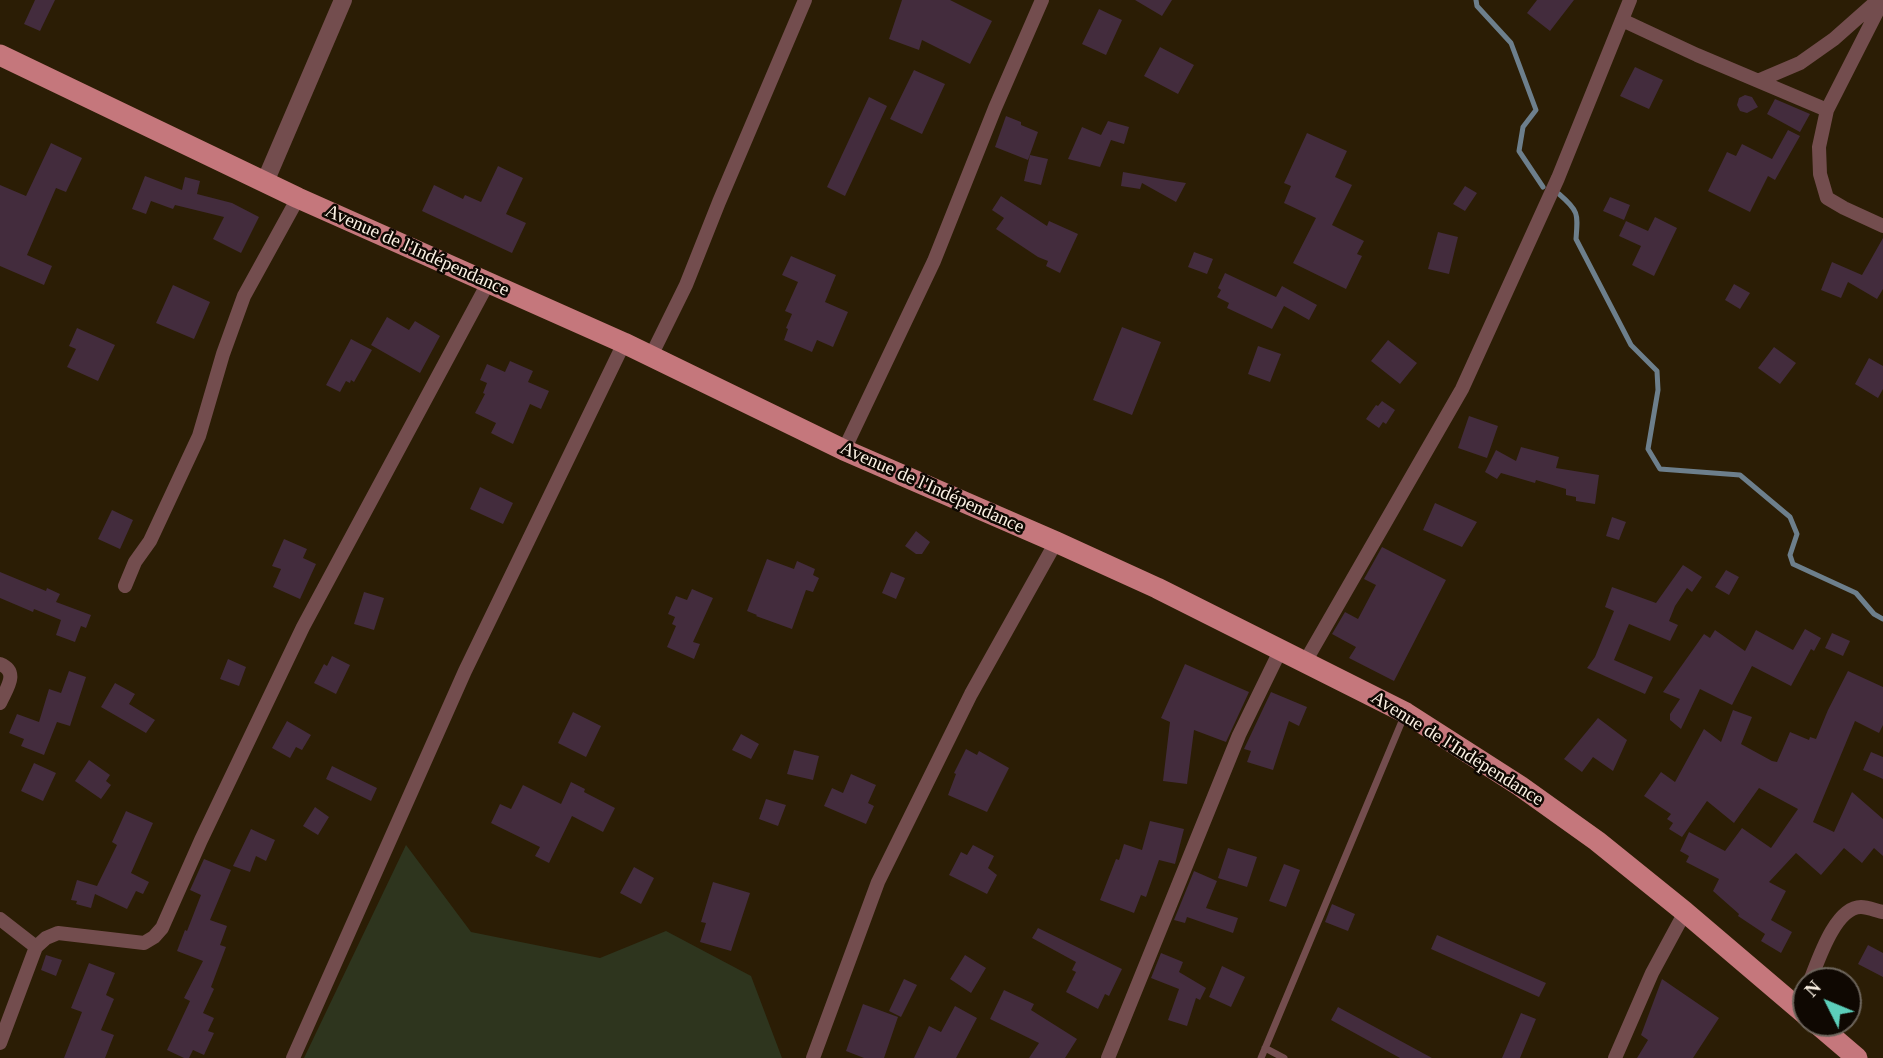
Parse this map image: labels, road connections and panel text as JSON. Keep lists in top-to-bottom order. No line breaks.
{"streets":{"main road":["Avenue de l'Indépendance"]},"north":"top left"}
